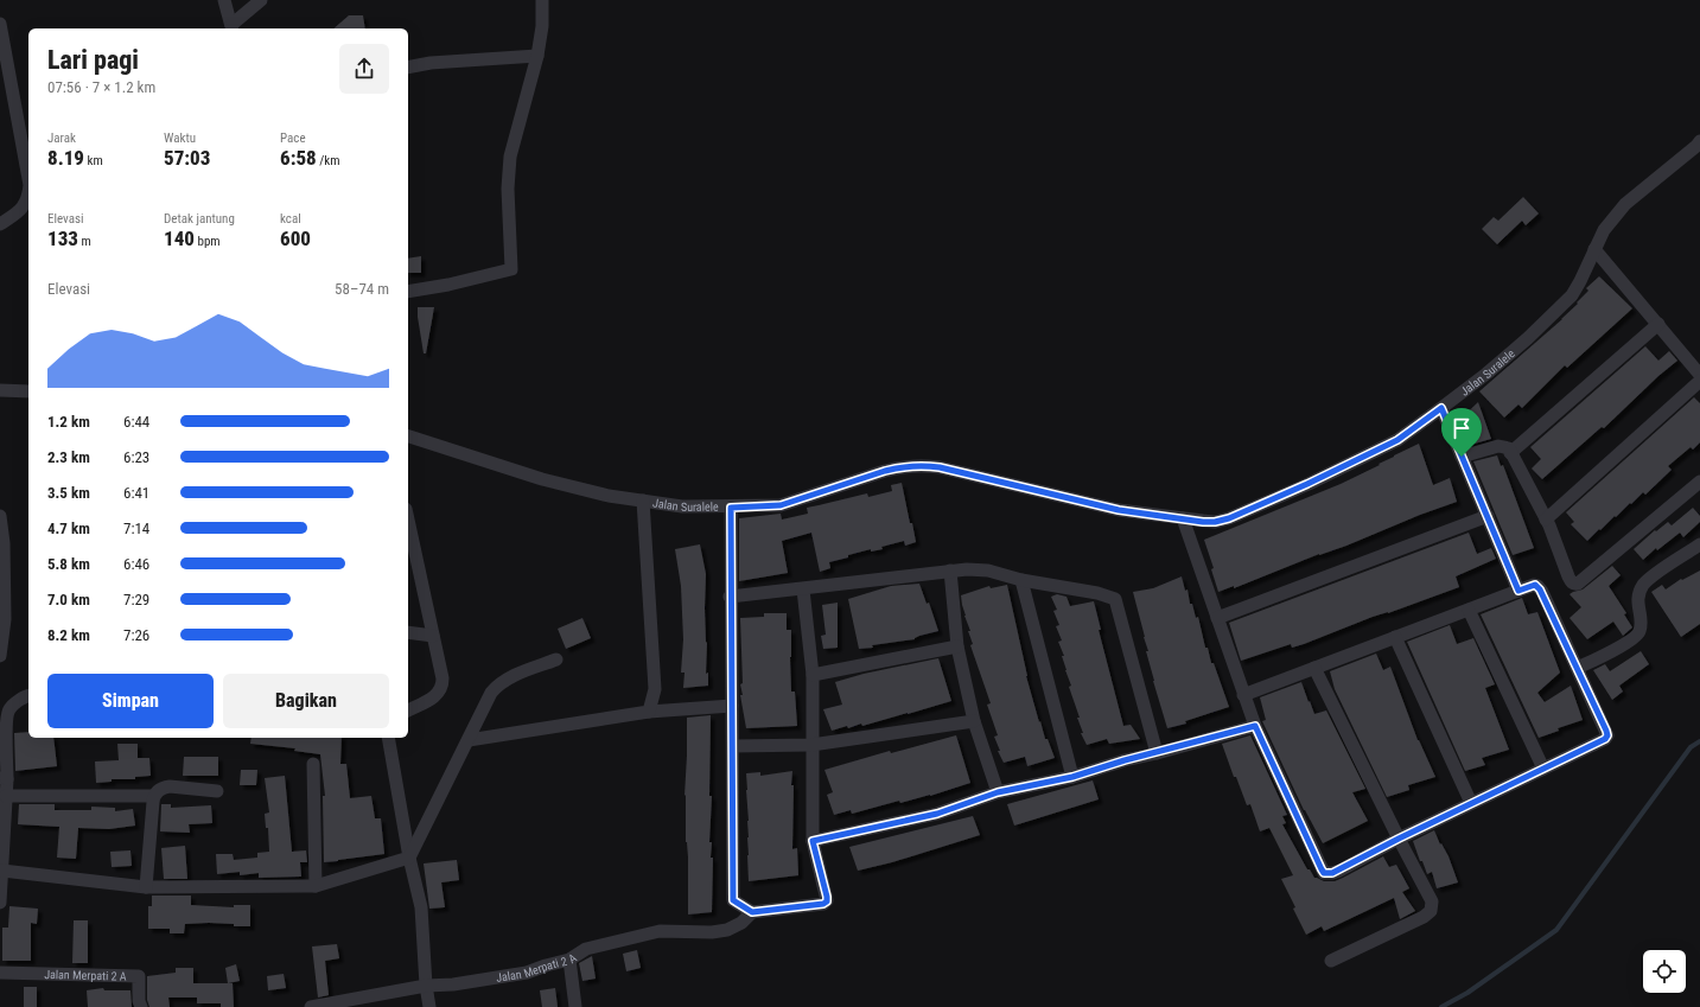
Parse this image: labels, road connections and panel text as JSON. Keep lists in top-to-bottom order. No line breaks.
{"streets":{"street":["Jalan Suralele","Jalan Merpati 2 A"]},"page":{"heading":["Lari pagi","07:56 · 7 × 1.2 km"],"stats":[["Jarak","8.19 km"],["Waktu","57:03"],["Pace","6:58 /km"],["Elevasi","133 m"],["Detak jantung","140 bpm"],["kcal","600"]],"chart":["Elevasi","58–74 m"],"list":[{"name":"1.2 km","note":"6:44"},{"name":"2.3 km","note":"6:23"},{"name":"3.5 km","note":"6:41"},{"name":"4.7 km","note":"7:14"},{"name":"5.8 km","note":"6:46"},{"name":"7.0 km","note":"7:29"},{"name":"8.2 km","note":"7:26"}],"buttons":["Simpan","Bagikan"]}}
